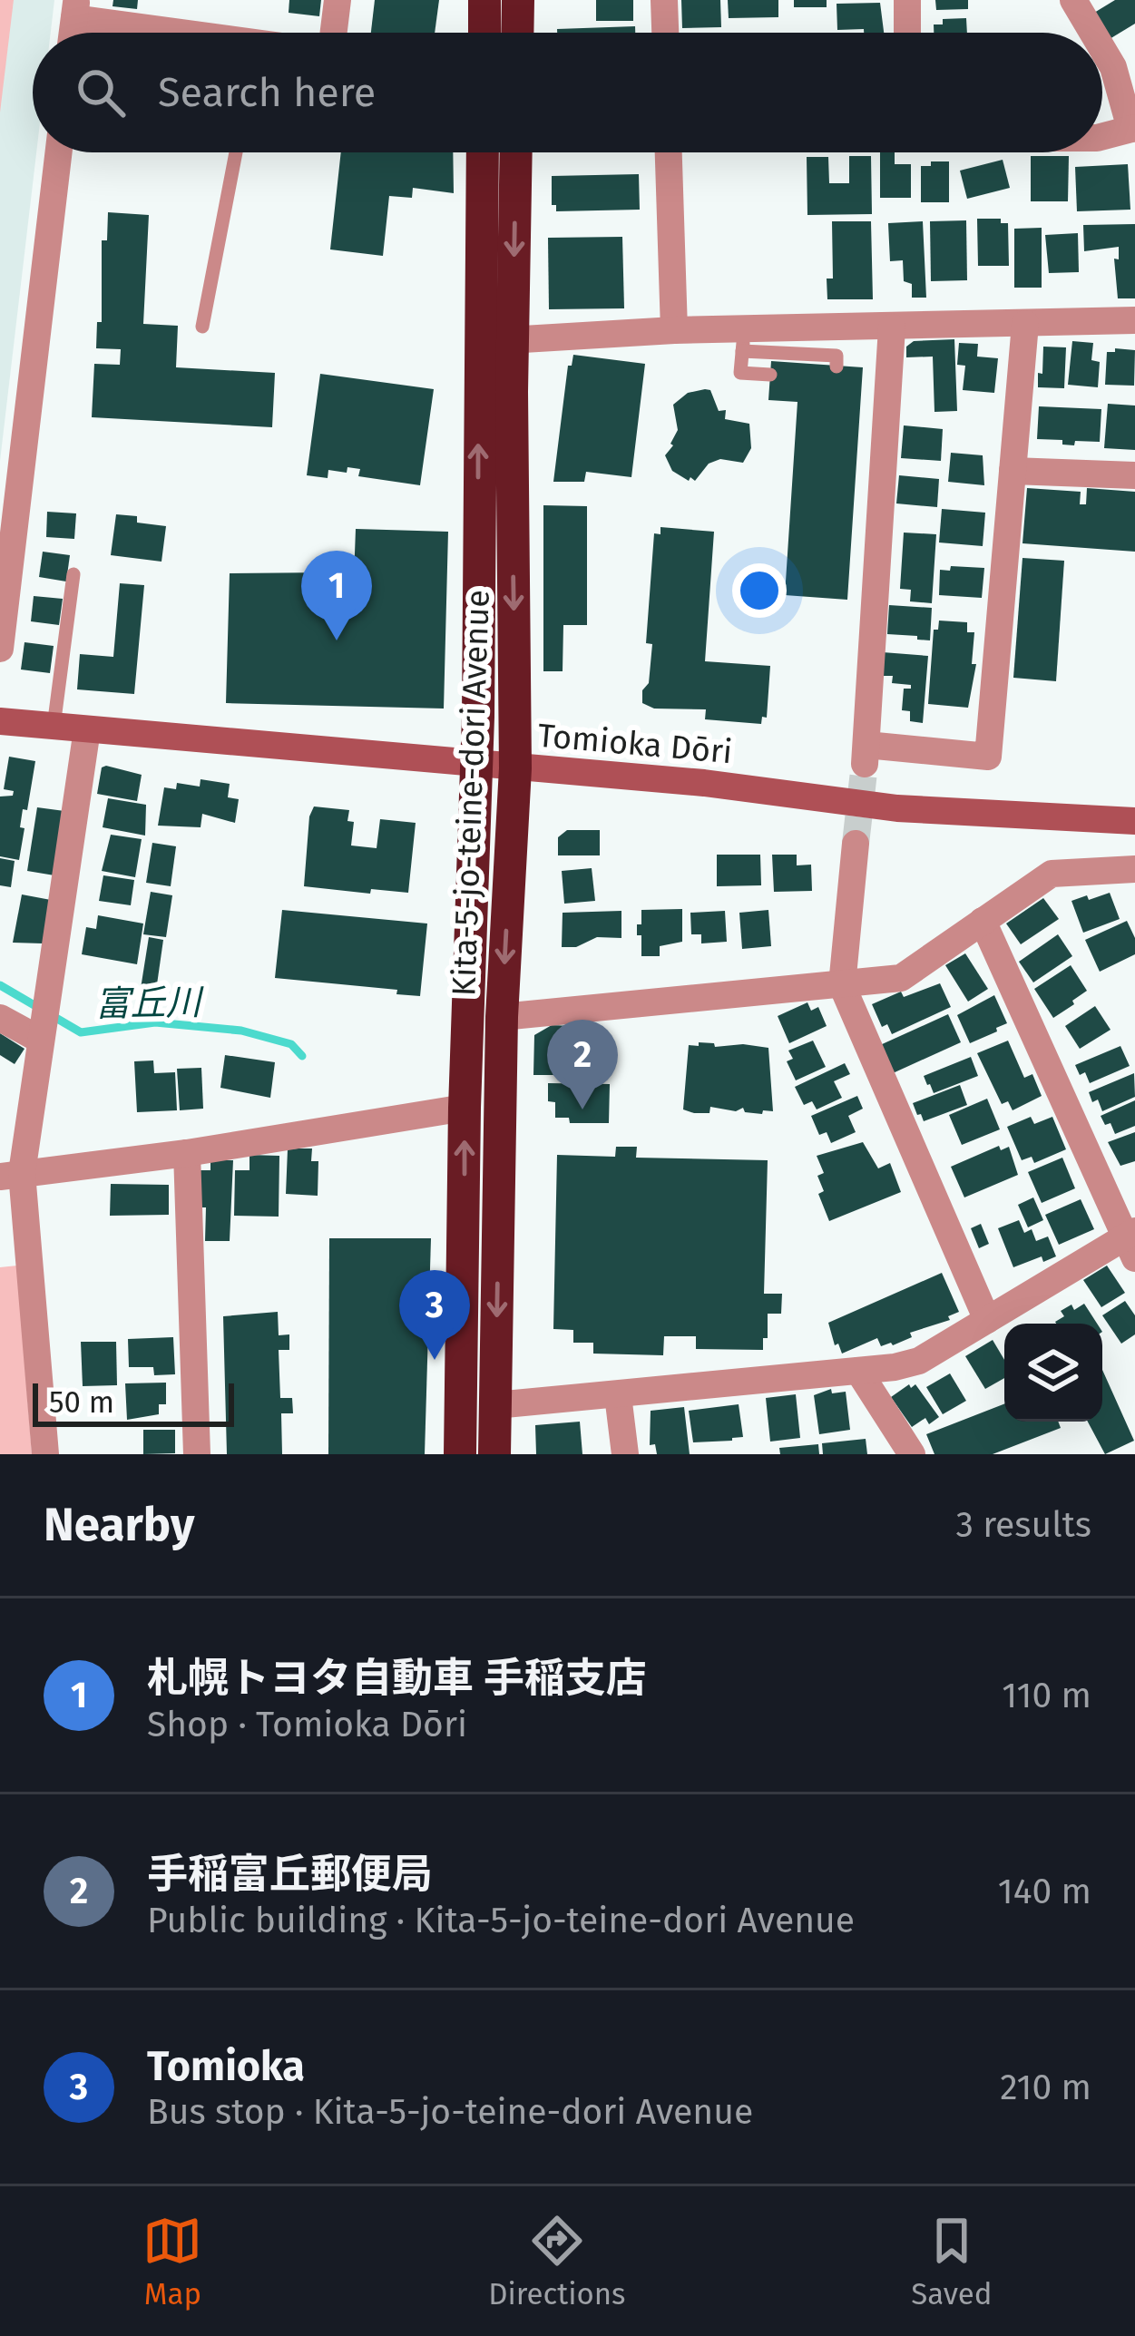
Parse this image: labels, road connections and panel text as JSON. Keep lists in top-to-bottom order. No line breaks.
{"streets":{"highway":["Kita-5-jo-teine-dori Avenue"],"street":["Tomioka Dōri"]},"crossings":[["Tomioka Dōri","Kita-5-jo-teine-dori Avenue"]],"water":["富丘川"],"scale_bar":"50 m","page":{"search":"Search here","pins":["1","2","3"],"scale":"50 m","heading":["Nearby","3 results"],"list":[{"mark":"1","name":"札幌トヨタ自動車 手稲支店","note":"Shop · Tomioka Dōri","value":"110 m"},{"mark":"2","name":"手稲富丘郵便局","note":"Public building · Kita-5-jo-teine-dori Avenue","value":"140 m"},{"mark":"3","name":"Tomioka","note":"Bus stop · Kita-5-jo-teine-dori Avenue","value":"210 m"}],"nav":["Map","Directions","Saved"]}}
